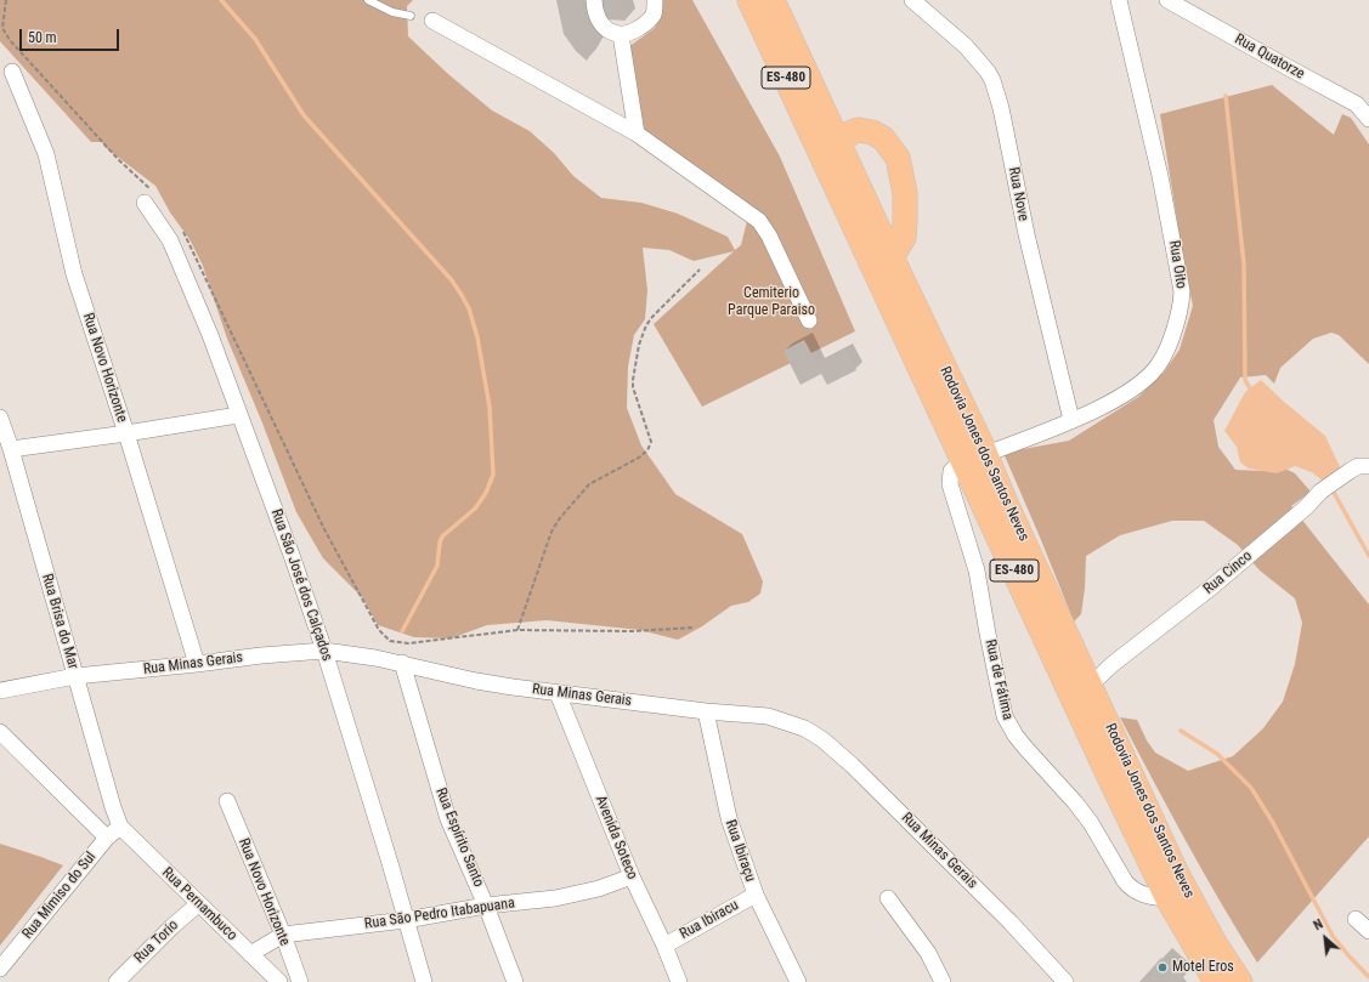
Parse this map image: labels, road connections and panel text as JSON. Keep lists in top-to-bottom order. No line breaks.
{"streets":{"main road":["ES-480","Rodovia Jones dos Santos Neves"],"street":["Rua Quatorze","Rua Nove","Rua Oito","Rua Novo Horizonte","Rua Cinco","Rua São José dos Calçados","Rua Brisa do Mar","Rua Minas Gerais","Rua de Fátima","Rua Espírito Santo","Avenida Soteco","Rua Ibiraçu","Rua Mimiso do Sul","Rua Pernambuco","Rua São Pedro Itabapuana","Rua Ibiracu","Rua Torio"]},"crossings":[["Rua Nove","Rua Oito"],["Rua Oito","Rodovia Jones dos Santos Neves"],["Rua Novo Horizonte","Rua Minas Gerais"],["Rua Novo Horizonte","Rua São Pedro Itabapuana"],["Rodovia Jones dos Santos Neves","Rua Cinco"],["Rodovia Jones dos Santos Neves","Rua de Fátima"],["Rua São José dos Calçados","Rua Minas Gerais"],["Rua São José dos Calçados","Rua São Pedro Itabapuana"],["Rua Brisa do Mar","Rua Minas Gerais"],["Rua Brisa do Mar","Rua Mimiso do Sul"],["Rua Brisa do Mar","Rua Pernambuco"],["Rua Minas Gerais","Rua Espírito Santo"],["Rua Minas Gerais","Avenida Soteco"],["Rua Minas Gerais","Rua Ibiraçu"],["Rua Espírito Santo","Rua São Pedro Itabapuana"],["Avenida Soteco","Rua São Pedro Itabapuana"],["Avenida Soteco","Rua Ibiracu"],["Rua Ibiraçu","Rua Ibiracu"],["Rua Mimiso do Sul","Rua Pernambuco"],["Rua Pernambuco","Rua São Pedro Itabapuana"],["Rua Pernambuco","Rua Torio"]],"parks":["Cemiterio Parque Paraiso"],"places":["Motel Eros"],"scale_bar":"50 m","north":"top left"}
